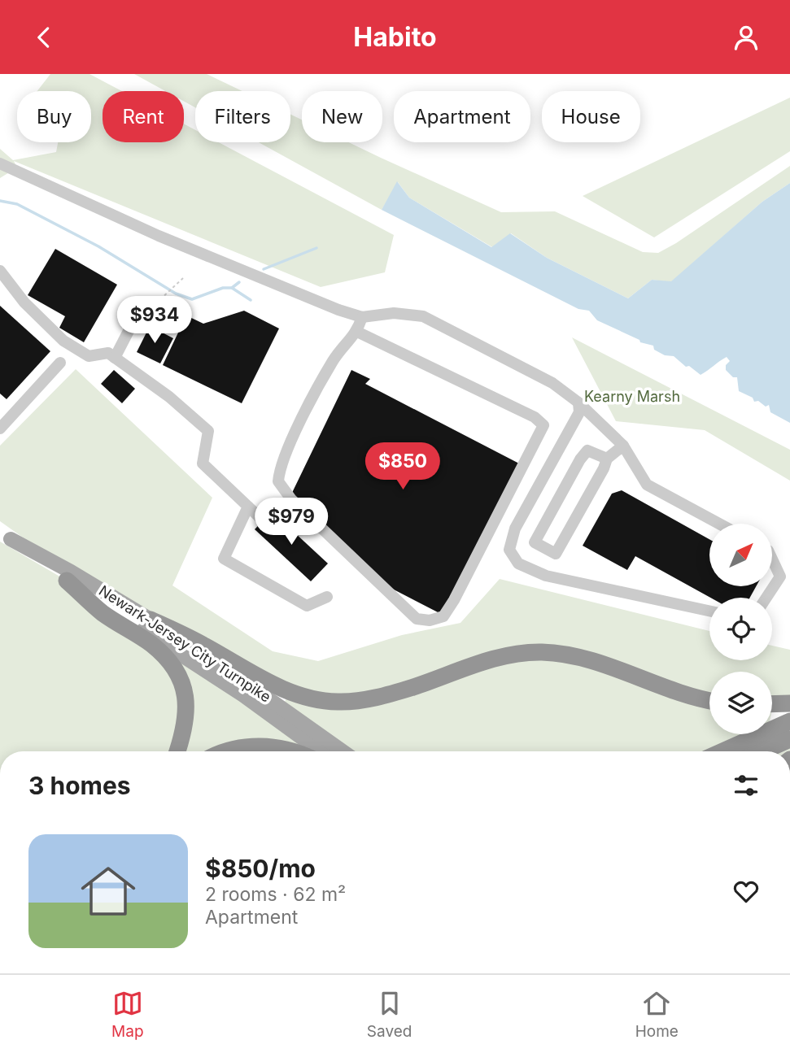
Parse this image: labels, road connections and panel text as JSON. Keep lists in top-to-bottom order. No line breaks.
{"streets":{"main road":["Newark-Jersey City Turnpike"]},"parks":["Kearny Marsh"],"north":"top right","page":{"header":"Habito","chip":["Buy","Rent","Filters","New","Apartment","House"],"price":["$934","$850","$979"],"heading":"3 homes","list":[{"name":"$850/mo","note":"2 rooms · 62 m² · Apartment"}],"tabs":["Map","Saved","Home"]}}
